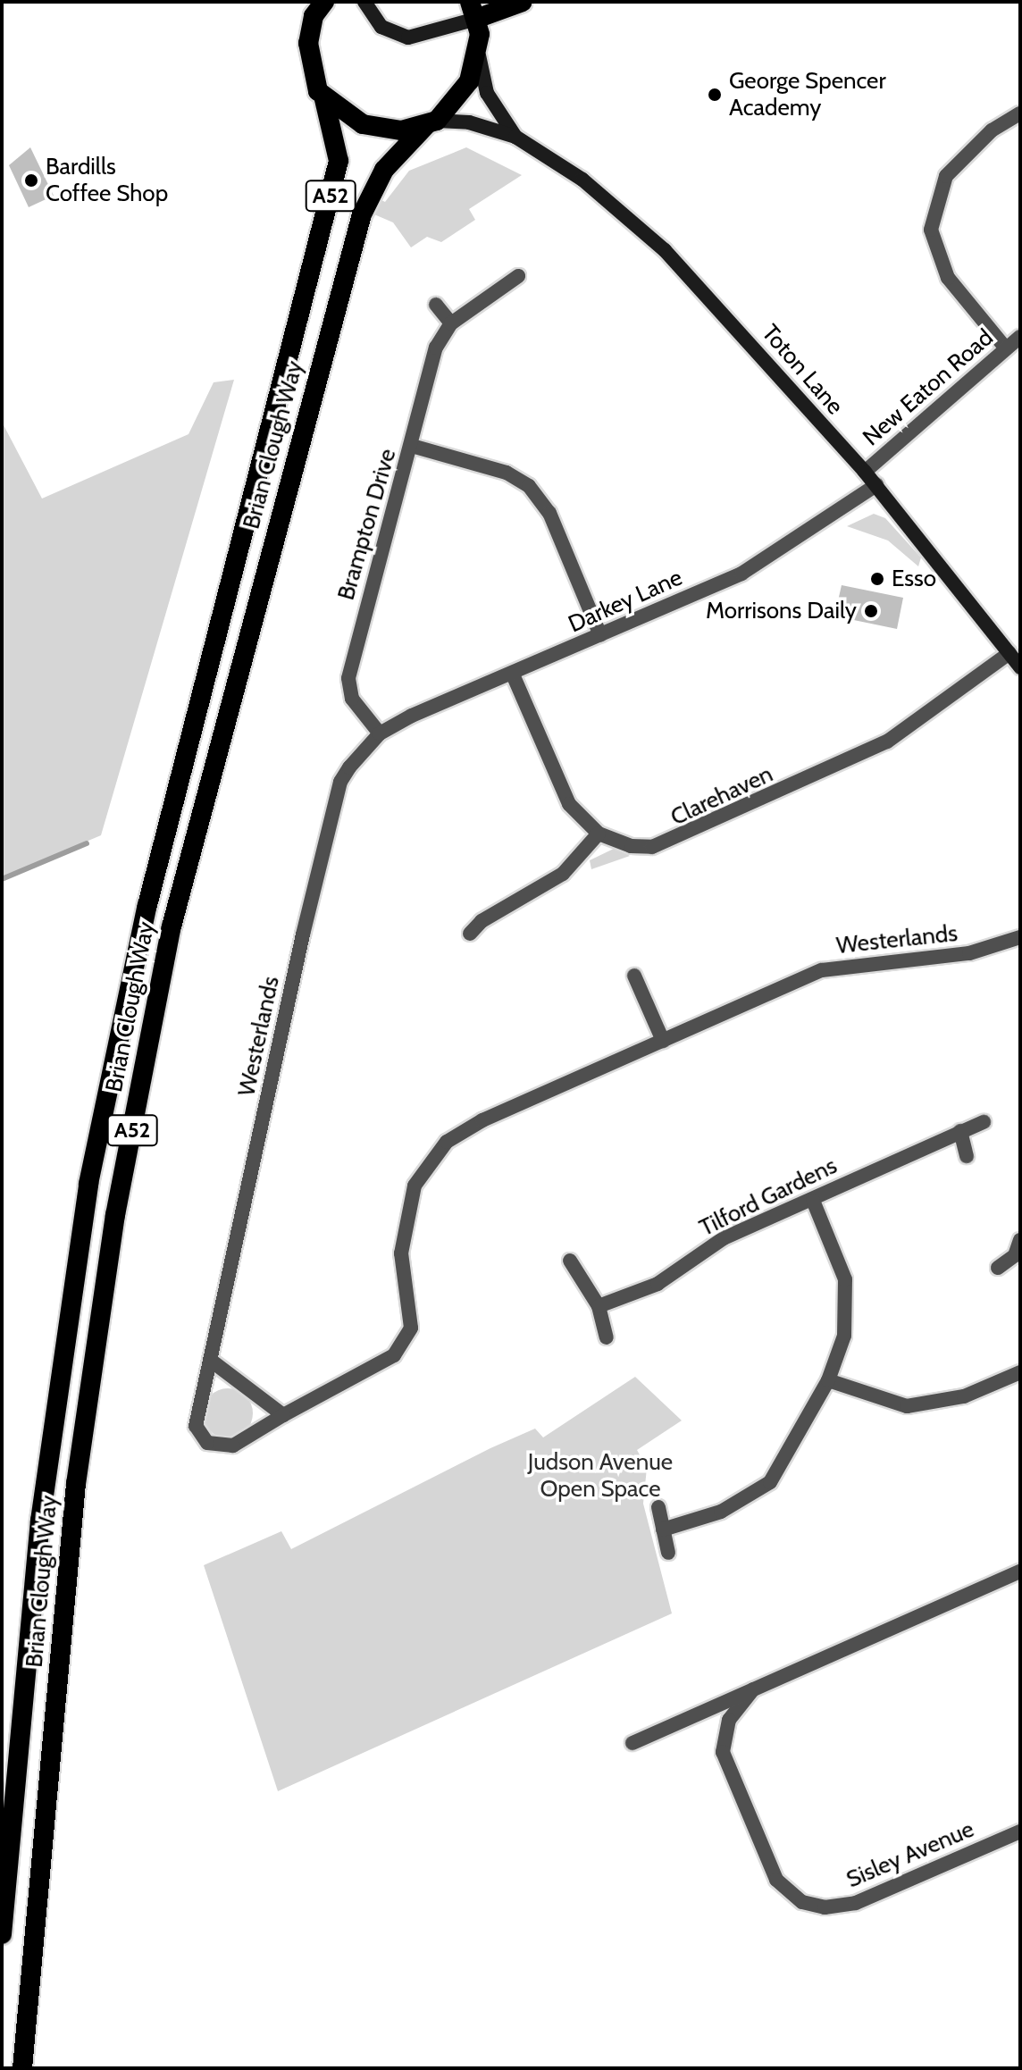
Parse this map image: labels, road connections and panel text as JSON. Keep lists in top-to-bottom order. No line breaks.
{"streets":{"highway":["A52","Brian Clough Way"],"main road":["Toton Lane"],"street":["New Eaton Road","Brampton Drive","Darkey Lane","Clarehaven","Westerlands","Tilford Gardens","Sisley Avenue"]},"crossings":[["Toton Lane","New Eaton Road"],["Toton Lane","Brian Clough Way"],["Toton Lane","Darkey Lane"],["Toton Lane","Clarehaven"],["Brampton Drive","Darkey Lane"],["Brampton Drive","Westerlands"],["Darkey Lane","Clarehaven"],["Darkey Lane","Westerlands"]],"parks":["Judson Avenue Open Space"],"places":["George Spencer Academy","Bardills Coffee Shop","Esso","Morrisons Daily"]}
